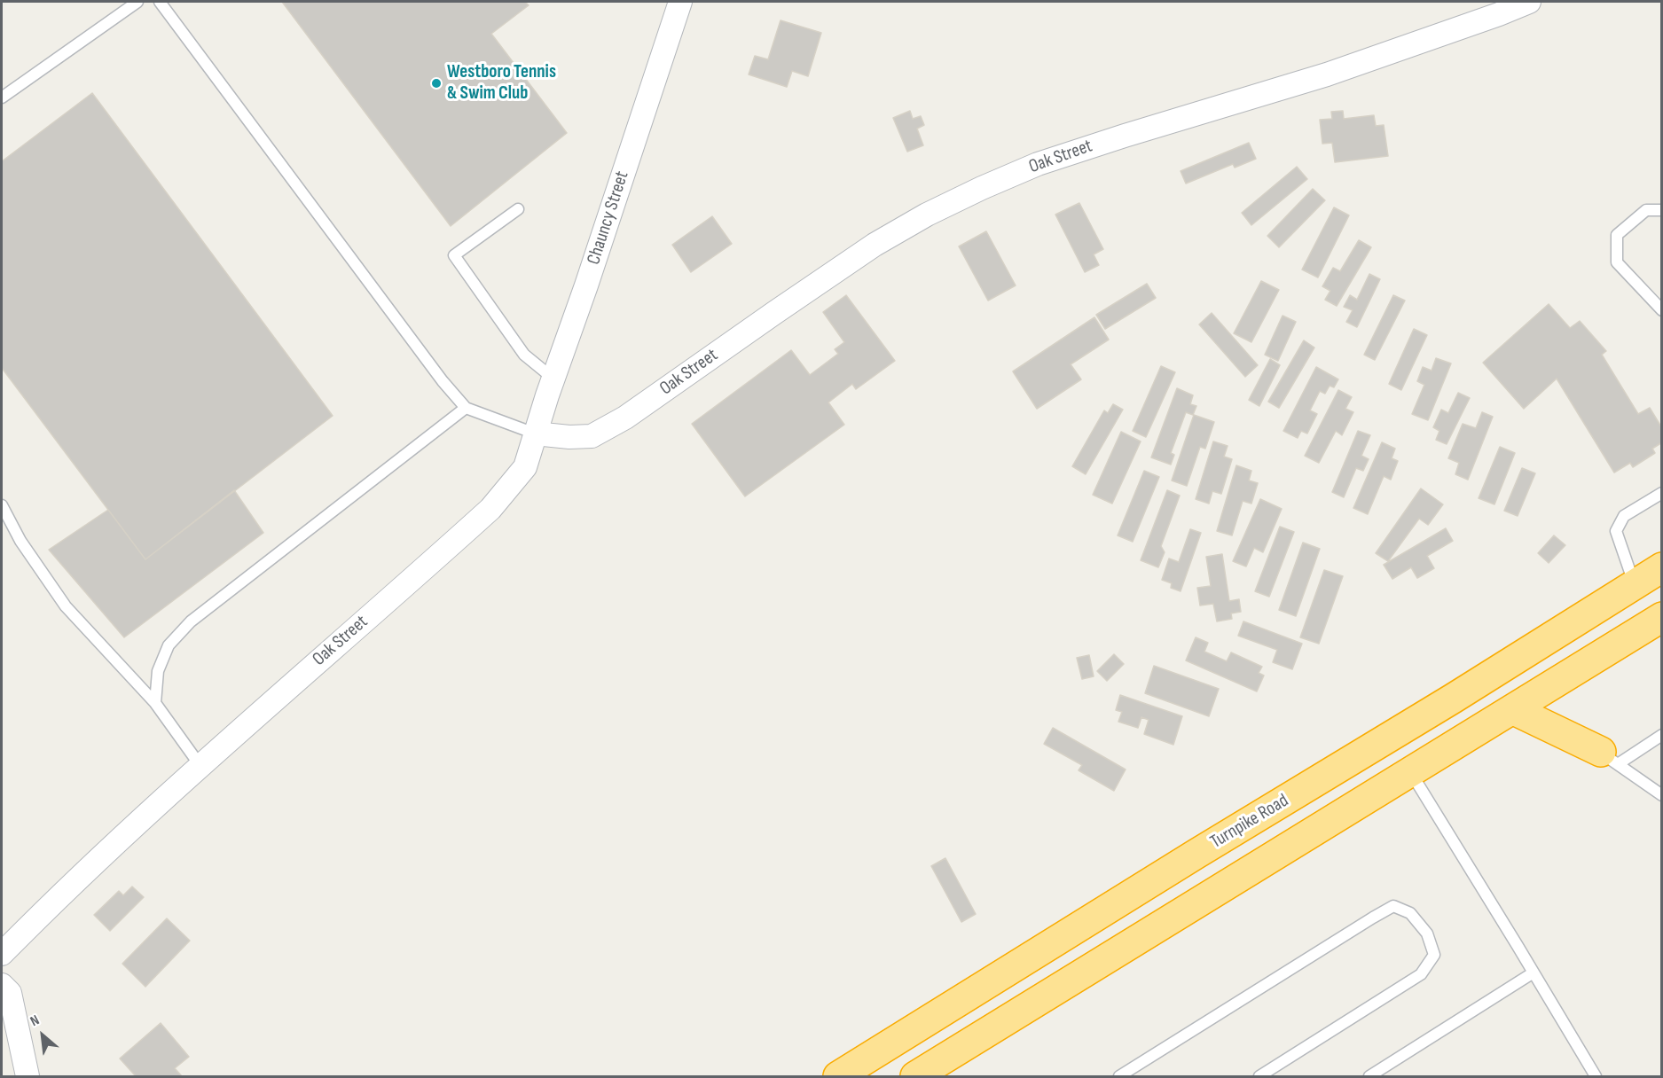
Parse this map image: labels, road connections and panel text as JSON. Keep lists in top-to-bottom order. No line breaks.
{"streets":{"highway":["Turnpike Road"],"street":["Oak Street","Chauncy Street"]},"crossings":[["Oak Street","Chauncy Street"]],"places":["Westboro Tennis & Swim Club"],"north":"top left"}
